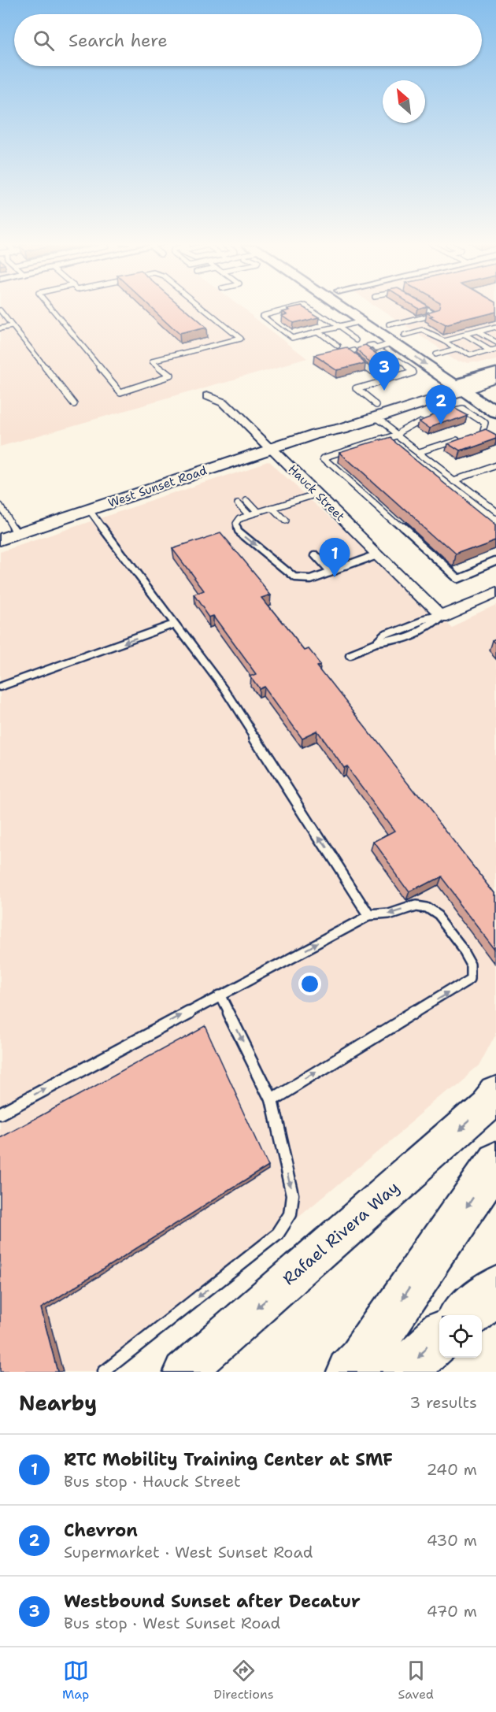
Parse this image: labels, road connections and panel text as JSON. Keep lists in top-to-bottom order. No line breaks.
{"streets":{"main road":["West Sunset Road","Rafael Rivera Way"],"street":["Hauck Street"]},"crossings":[["West Sunset Road","Hauck Street"]],"one_way":["Rafael Rivera Way"],"north":"top left","page":{"search":"Search here","pins":["3","2","1"],"heading":["Nearby","3 results"],"list":[{"mark":"1","name":"RTC Mobility Training Center at SMF","note":"Bus stop · Hauck Street","value":"240 m"},{"mark":"2","name":"Chevron","note":"Supermarket · West Sunset Road","value":"430 m"},{"mark":"3","name":"Westbound Sunset after Decatur","note":"Bus stop · West Sunset Road","value":"470 m"}],"nav":["Map","Directions","Saved"]}}
